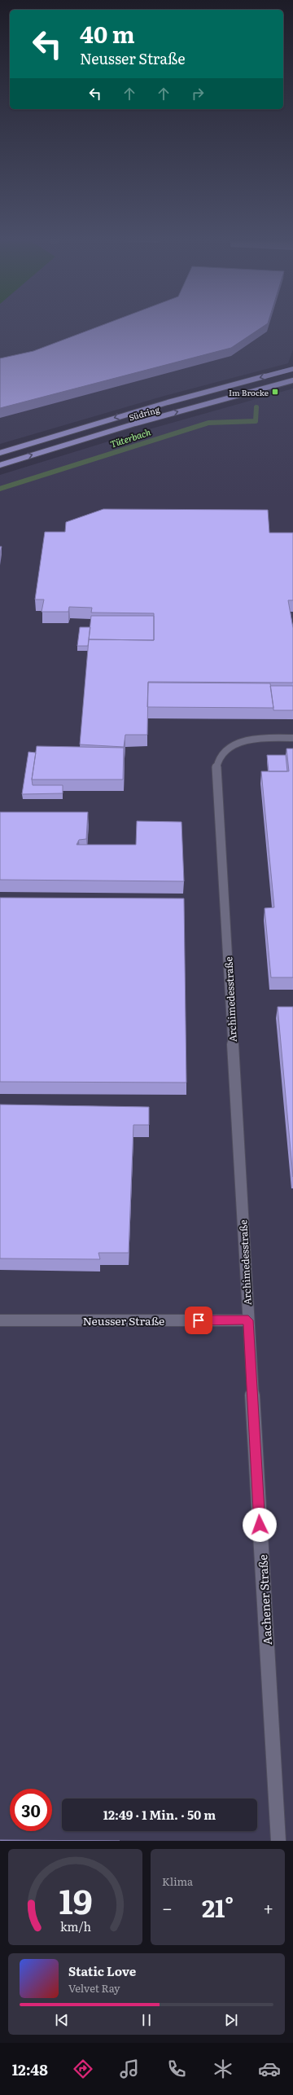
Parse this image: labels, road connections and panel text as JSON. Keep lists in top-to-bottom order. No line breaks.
{"streets":{"main road":["Südring"],"street":["Archimedesstraße","Neusser Straße","Aachener Straße"]},"crossings":[["Archimedesstraße","Neusser Straße"],["Archimedesstraße","Aachener Straße"],["Neusser Straße","Aachener Straße"]],"water":["Tüterbach"],"places":{"transit":["Im Brocke"]},"page":{"turn":["40 m","Neusser Straße"],"limit":"30","trip":"12:49 · 1 Min. · 50 m","tile":"Klima","heat":["−","21°","+"],"song":["Static Love","Velvet Ray"],"tabs":"12:48","gauge":["19","km/h"]}}
